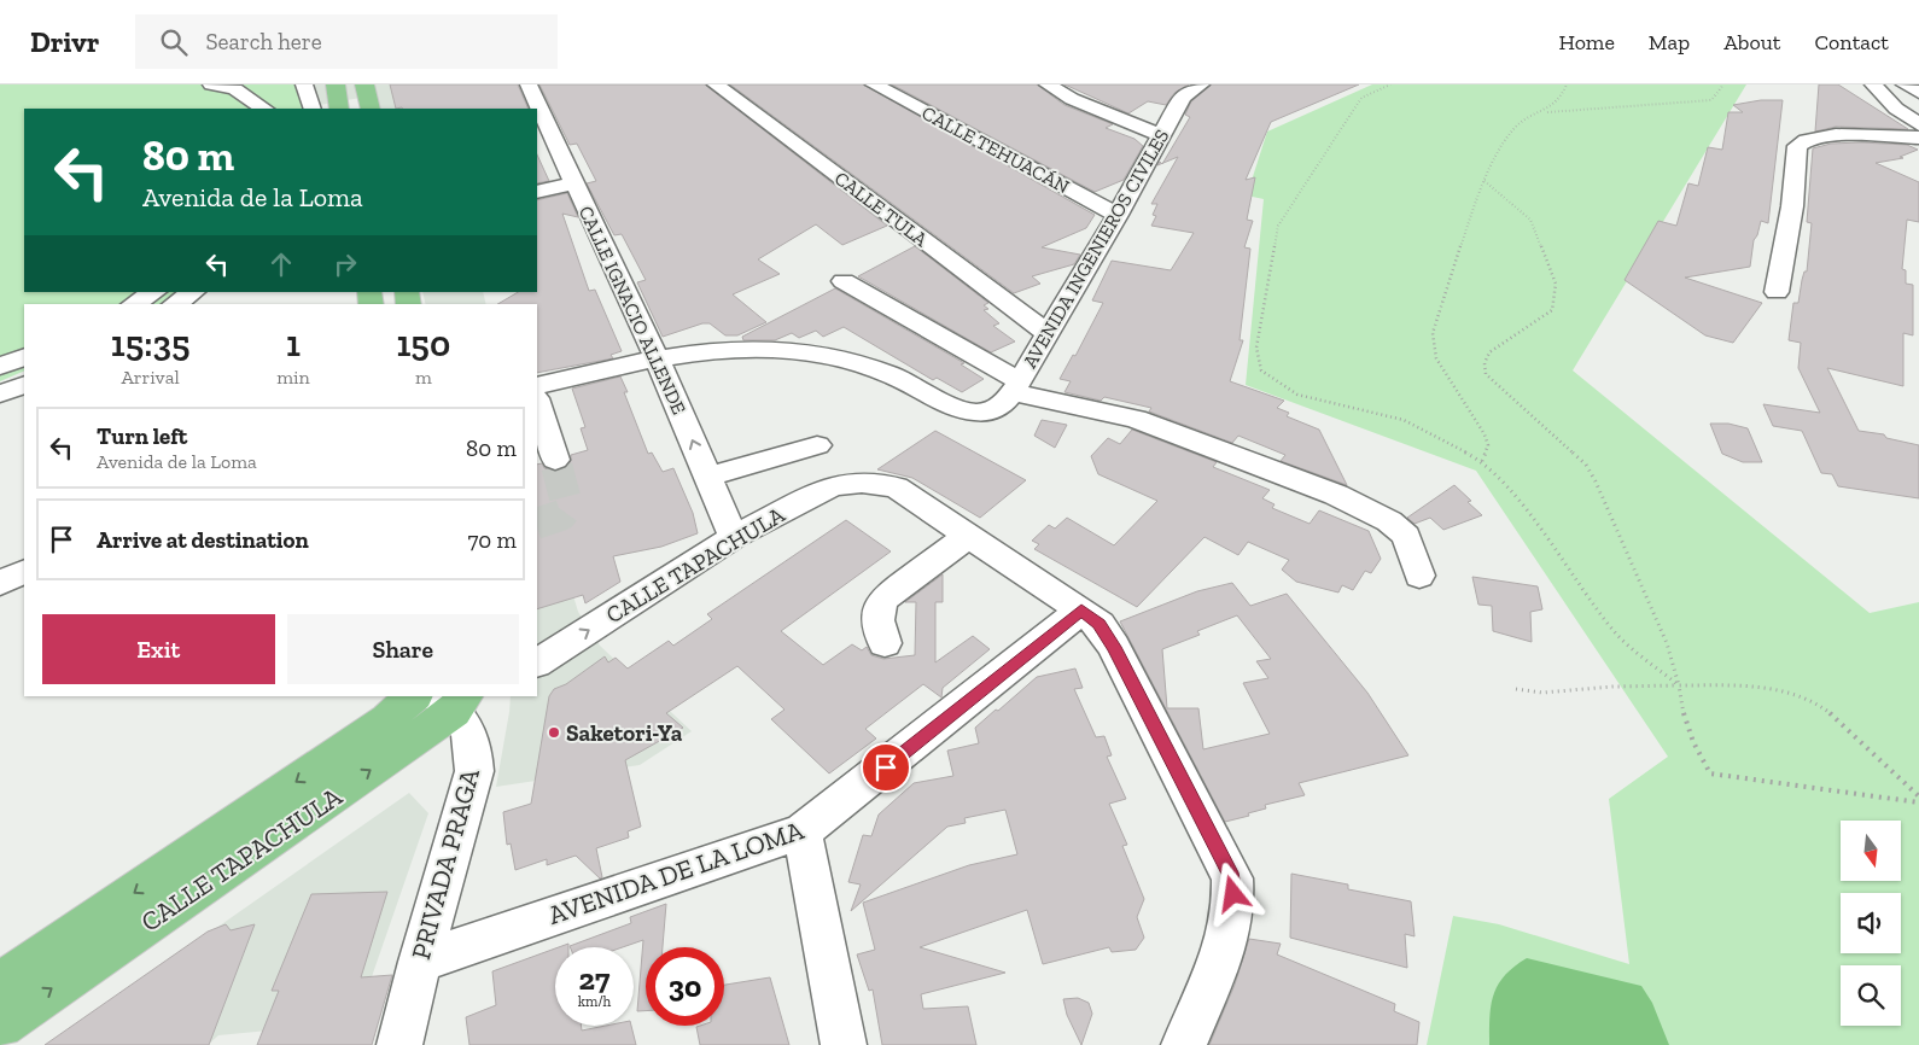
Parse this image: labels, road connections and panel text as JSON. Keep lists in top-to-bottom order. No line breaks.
{"streets":{"main road":["CALLE TAPACHULA"],"street":["CALLE TEHUACÁN","CALLE TULA","AVENIDA INGENIEROS CIVILES","CALLE IGNACIO ALLENDE","PRIVADA PRAGA","AVENIDA DE LA LOMA"]},"crossings":[["CALLE TEHUACÁN","AVENIDA INGENIEROS CIVILES"],["CALLE TULA","AVENIDA INGENIEROS CIVILES"],["AVENIDA INGENIEROS CIVILES","CALLE IGNACIO ALLENDE"],["CALLE IGNACIO ALLENDE","CALLE TAPACHULA"],["CALLE TAPACHULA","PRIVADA PRAGA"],["CALLE TAPACHULA","AVENIDA DE LA LOMA"],["PRIVADA PRAGA","AVENIDA DE LA LOMA"]],"places":["Saketori-Ya"],"north":"bottom","page":{"header":"Drivr","search":"Search here","nav":["Home","Map","About","Contact"],"turn":["80 m","Avenida de la Loma"],"eta":["15:35","Arrival","1","min","150","m"],"list":[{"name":"Turn left","note":"Avenida de la Loma","value":"80 m"},{"name":"Arrive at destination","value":"70 m"}],"buttons":["Exit","Share"],"speed":"27 km/h","limit":"30"}}
